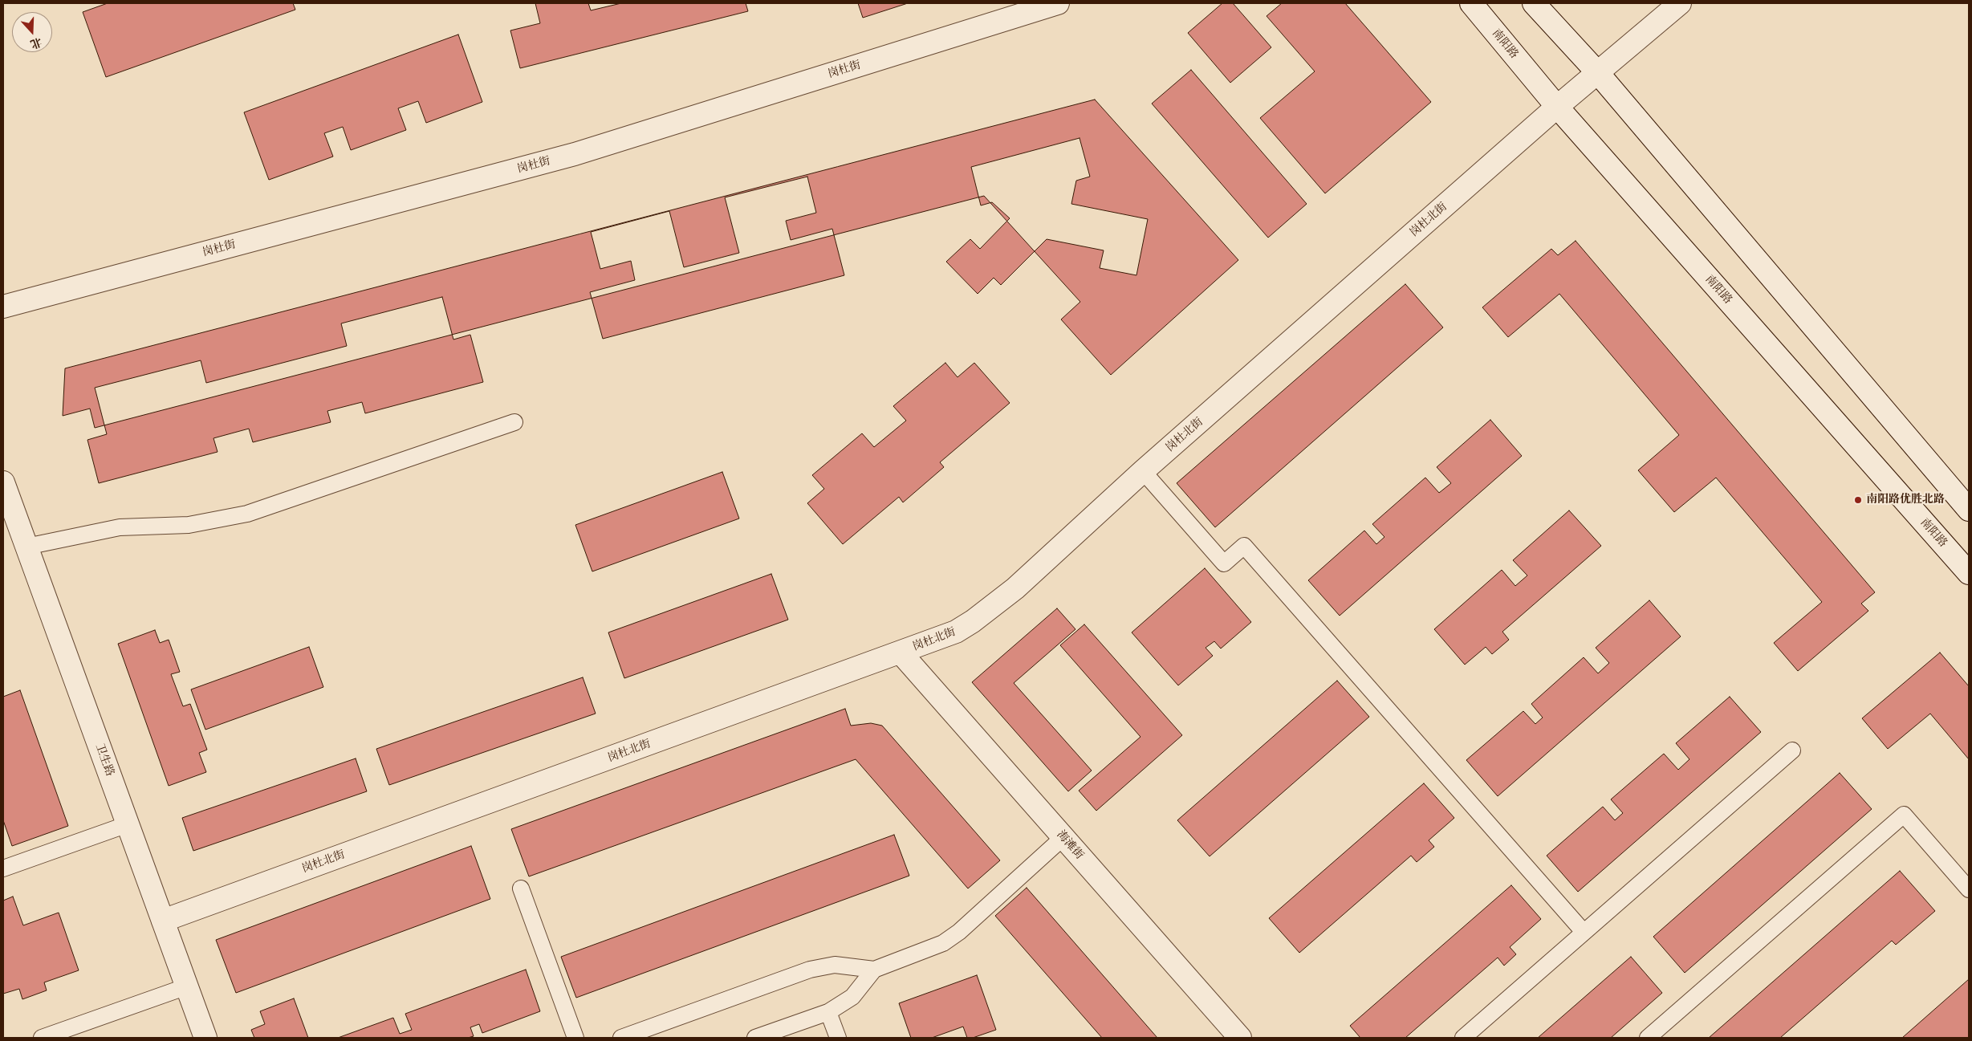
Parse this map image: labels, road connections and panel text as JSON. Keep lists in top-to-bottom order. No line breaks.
{"streets":{"street":["南阳路","岗杜街","岗杜北街","卫生路","海滩街"]},"crossings":[["南阳路","岗杜北街"],["岗杜北街","卫生路"],["岗杜北街","海滩街"]],"places":["南阳路优胜北路"],"north":"bottom"}
